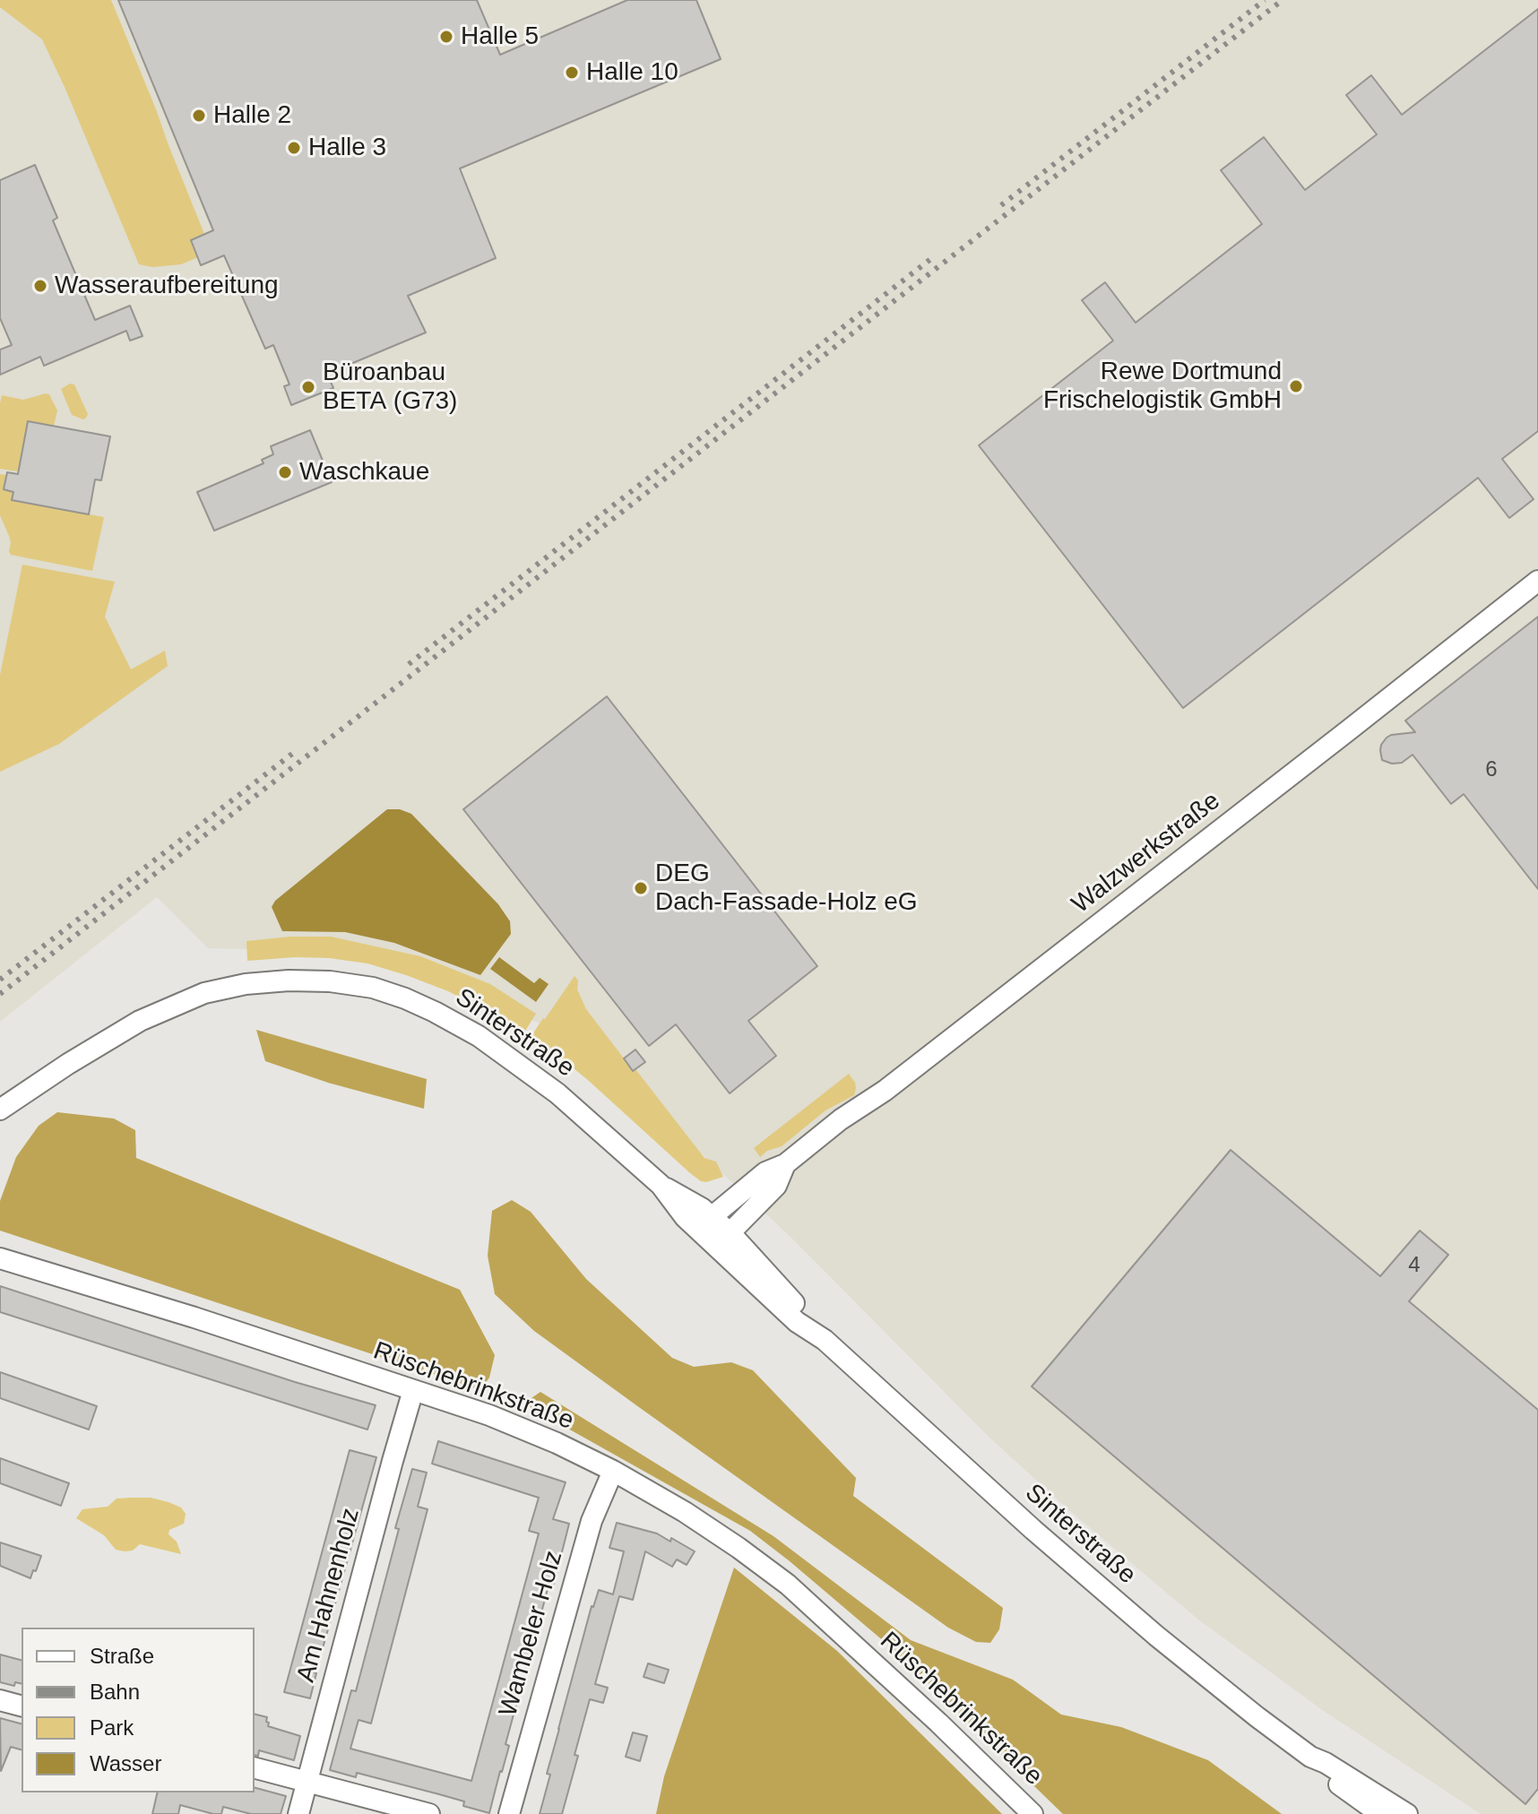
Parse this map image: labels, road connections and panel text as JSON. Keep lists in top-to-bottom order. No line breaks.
{"streets":{"street":["Walzwerkstraße","Sinterstraße","Rüschebrinkstraße","Am Hahnenholz","Wambeler Holz"]},"crossings":[["Walzwerkstraße","Sinterstraße"],["Rüschebrinkstraße","Am Hahnenholz"],["Rüschebrinkstraße","Wambeler Holz"]],"places":["Halle 5","Halle 10","Halle 2","Halle 3","Wasseraufbereitung","Rewe Dortmund Frischelogistik GmbH","Büroanbau BETA (G73)","Waschkaue","DEG Dach-Fassade-Holz eG"],"house_numbers":["6","4"],"legend":["Straße","Bahn","Park","Wasser"]}
